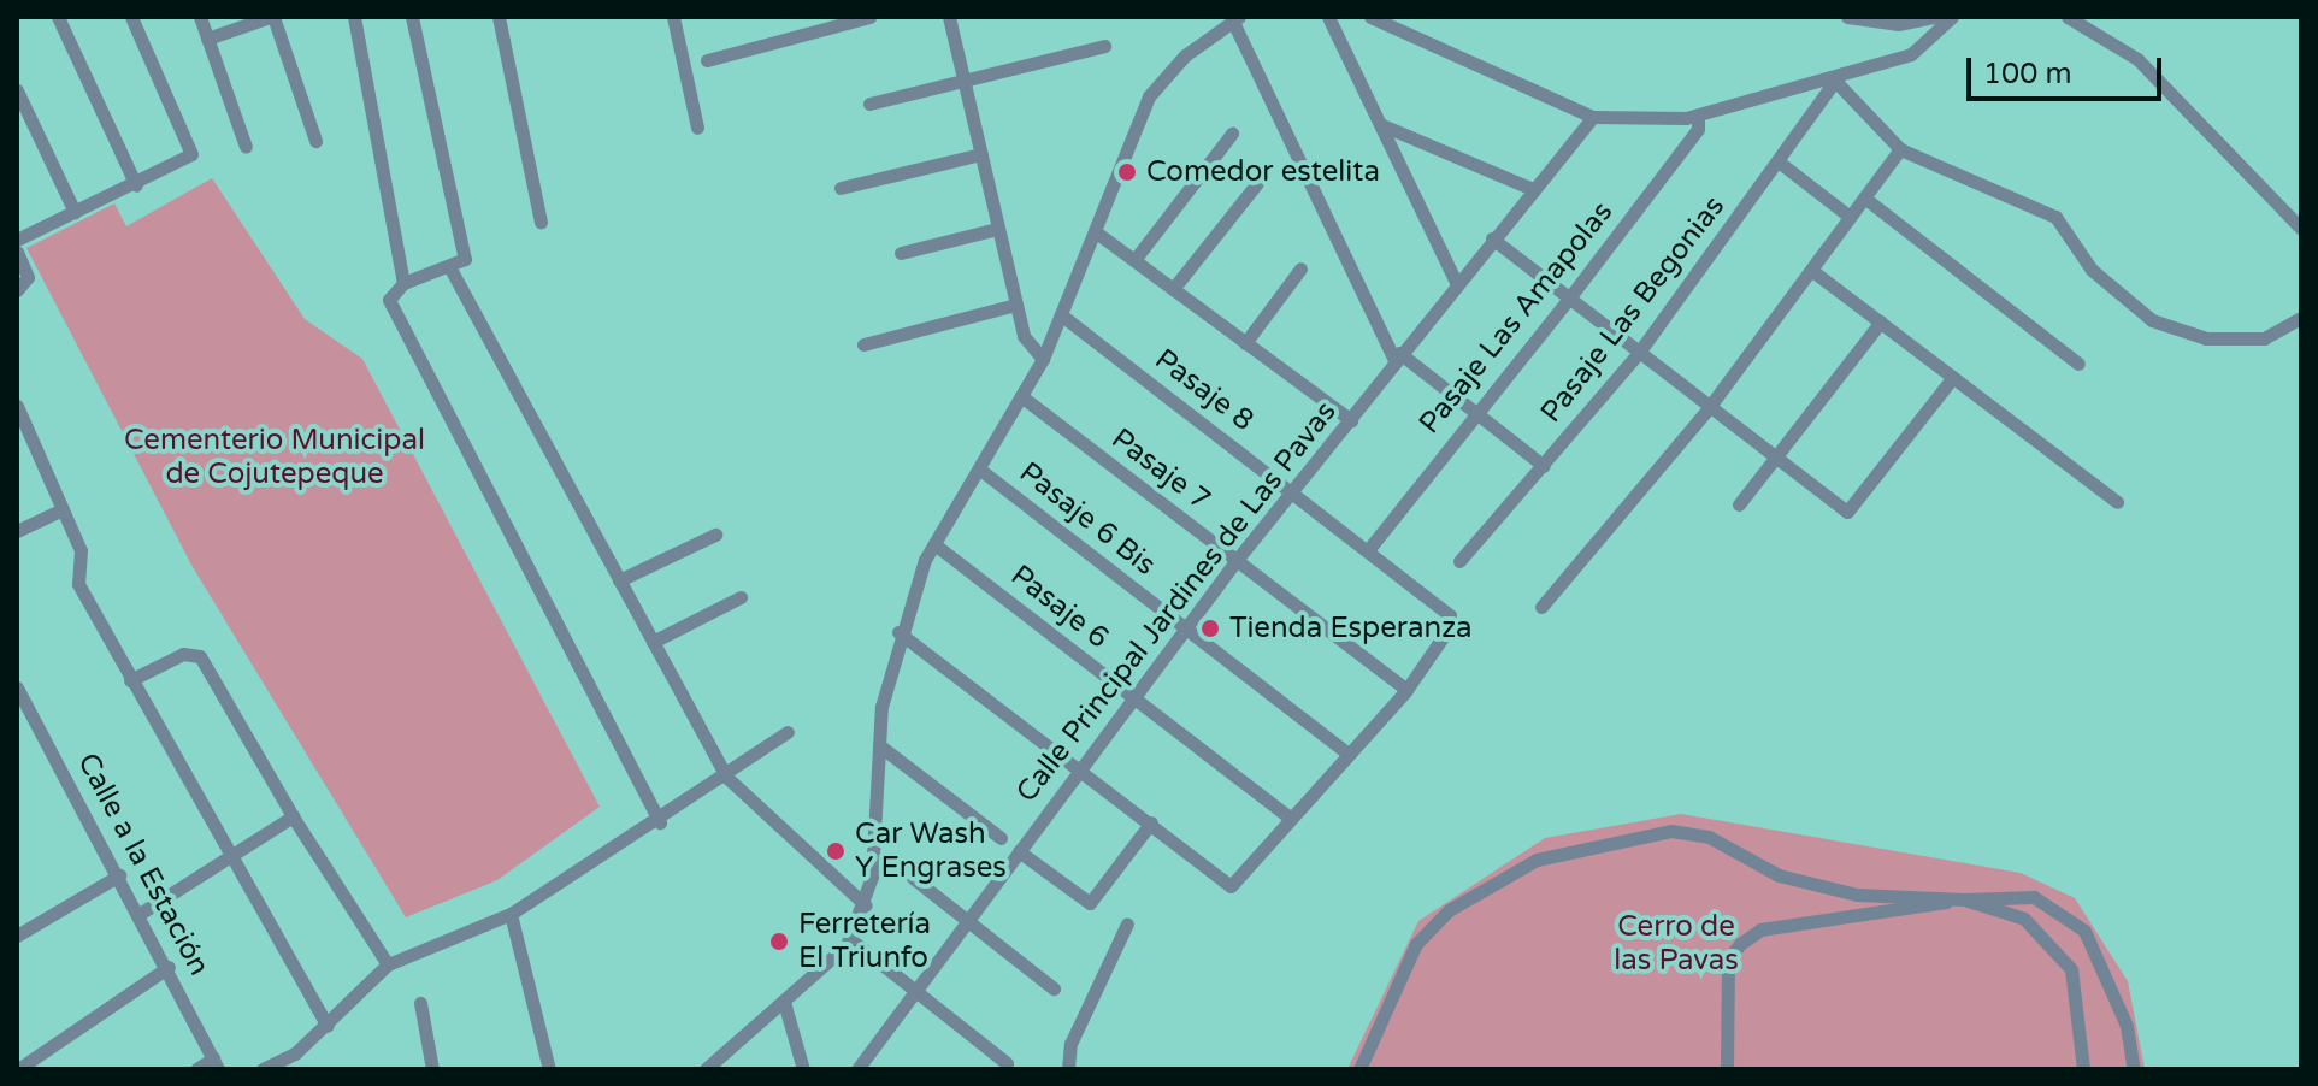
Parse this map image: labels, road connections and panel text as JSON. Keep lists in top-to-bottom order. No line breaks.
{"streets":{"street":["Pasaje Las Begonias","Pasaje Las Amapolas","Pasaje 8","Pasaje 7","Pasaje 6 Bis","Calle Principal Jardines de Las Pavas","Pasaje 6","Calle a la Estación"]},"crossings":[["Pasaje Las Amapolas","Pasaje 8"],["Pasaje 8","Pasaje 7"],["Pasaje 8","Calle Principal Jardines de Las Pavas"],["Pasaje 7","Calle Principal Jardines de Las Pavas"],["Pasaje 6 Bis","Calle Principal Jardines de Las Pavas"],["Calle Principal Jardines de Las Pavas","Pasaje 6"]],"parks":["Cementerio Municipal de Cojutepeque","Cerro de las Pavas"],"places":["Comedor estelita","Tienda Esperanza","Car Wash Y Engrases","Ferretería El Triunfo"],"scale_bar":"100 m"}
